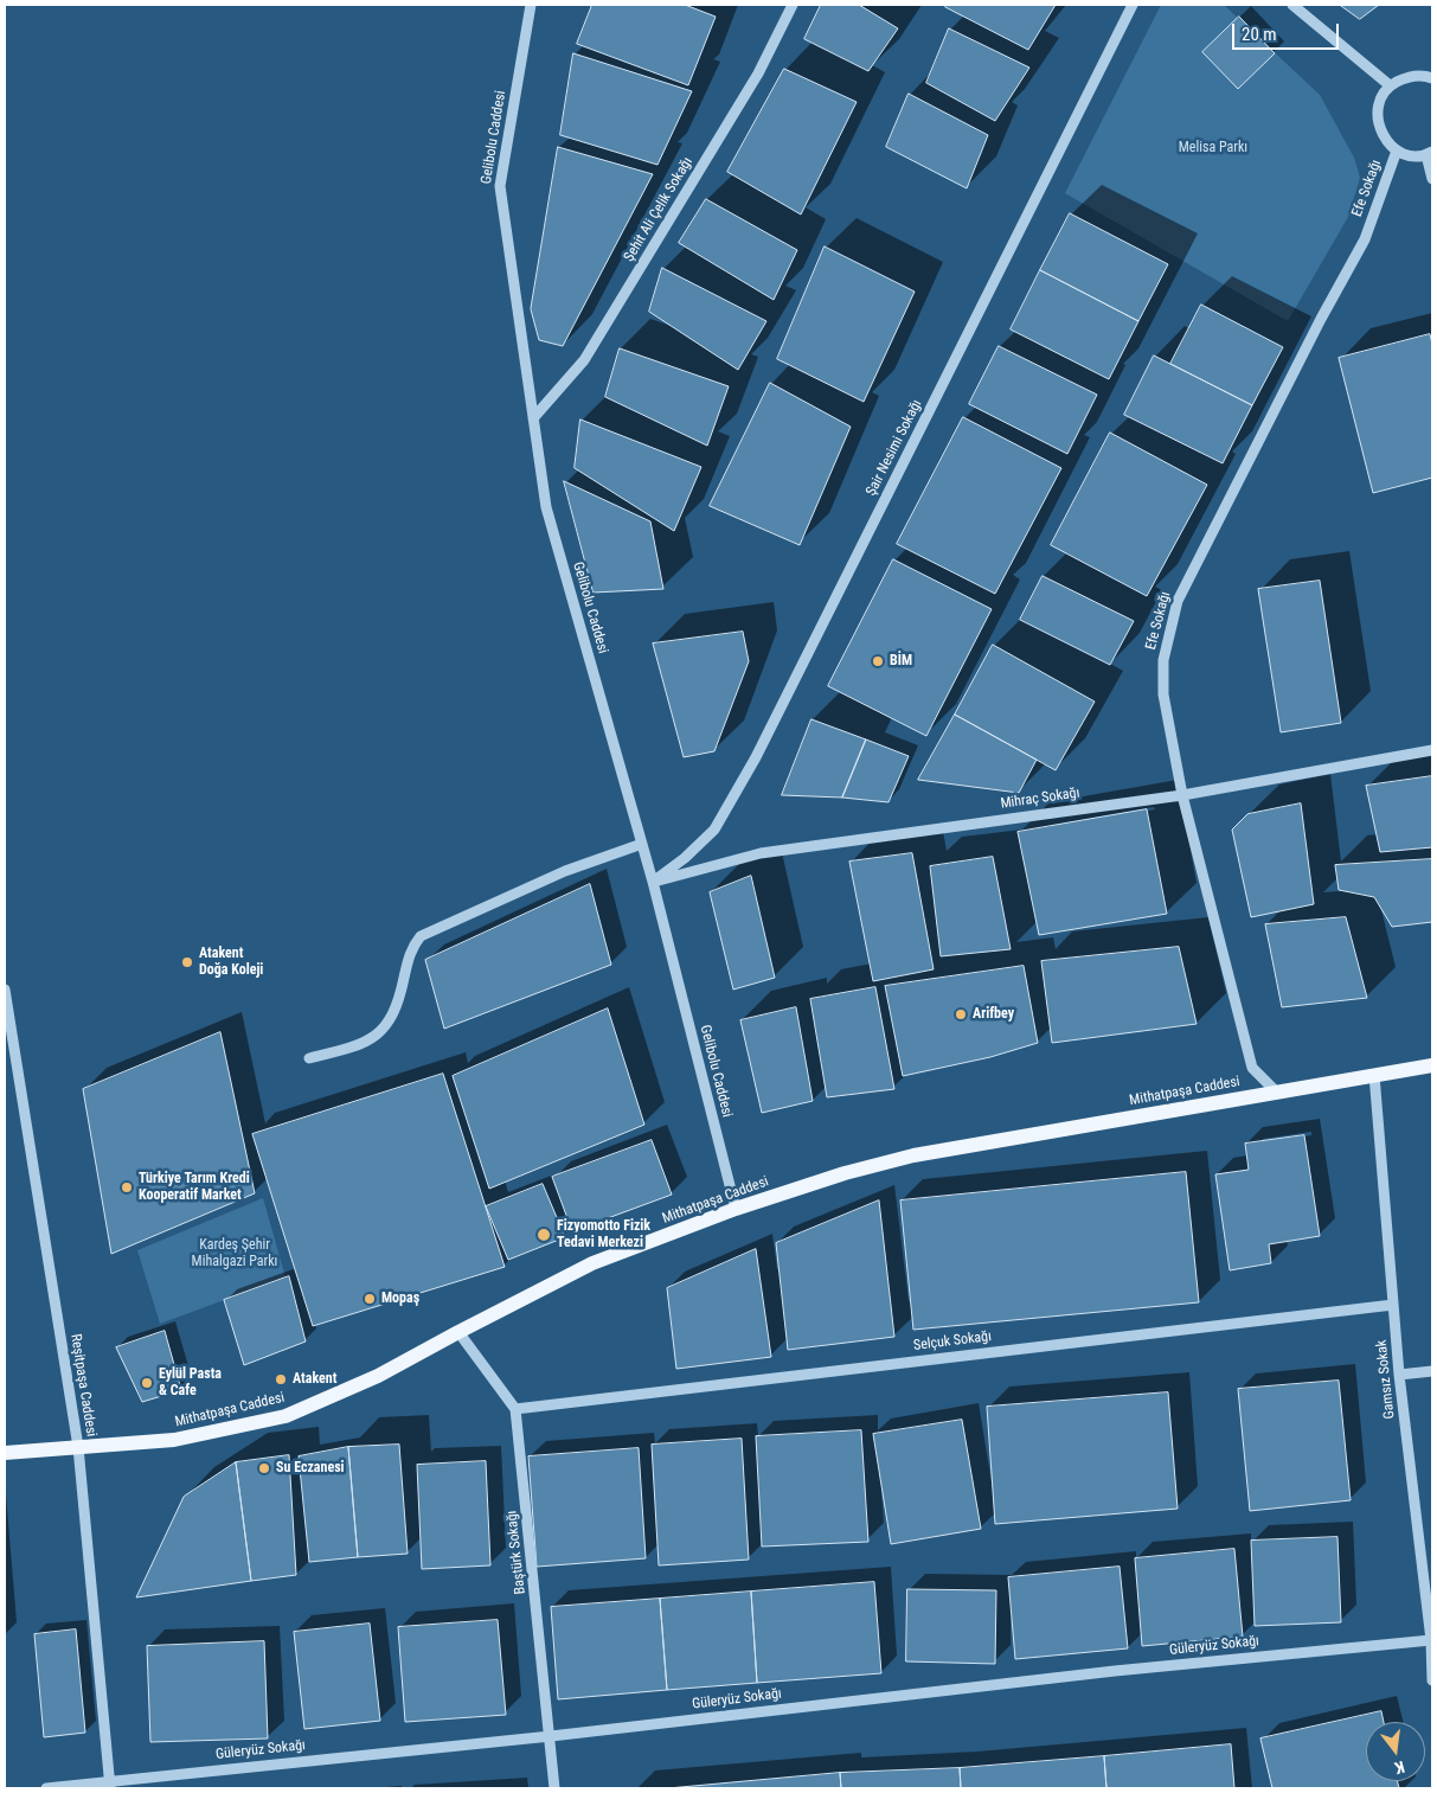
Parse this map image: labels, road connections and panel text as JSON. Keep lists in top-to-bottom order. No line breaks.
{"streets":{"main road":["Mithatpaşa Caddesi"],"street":["Gelibolu Caddesi","Efe Sokağı","Şehit Ali Çelik Sokağı","Şair Nesimi Sokağı","Mihraç Sokağı","Selçuk Sokağı","Gamsız Sokak","Reşitpaşa Caddesi","Baştürk Sokağı","Güleryüz Sokağı"]},"crossings":[["Gelibolu Caddesi","Şehit Ali Çelik Sokağı"],["Gelibolu Caddesi","Şair Nesimi Sokağı"],["Gelibolu Caddesi","Mihraç Sokağı"],["Gelibolu Caddesi","Mithatpaşa Caddesi"],["Efe Sokağı","Mihraç Sokağı"],["Efe Sokağı","Mithatpaşa Caddesi"],["Şair Nesimi Sokağı","Mihraç Sokağı"],["Mithatpaşa Caddesi","Gamsız Sokak"],["Mithatpaşa Caddesi","Reşitpaşa Caddesi"],["Selçuk Sokağı","Gamsız Sokak"],["Selçuk Sokağı","Baştürk Sokağı"],["Gamsız Sokak","Güleryüz Sokağı"],["Reşitpaşa Caddesi","Güleryüz Sokağı"],["Baştürk Sokağı","Güleryüz Sokağı"]],"parks":["Melisa Parkı","Kardeş Şehir Mihalgazi Parkı"],"places":["BİM","Atakent Doğa Koleji","Arifbey","Türkiye Tarım Kredi Kooperatif Market","Fizyomotto Fizik Tedavi Merkezi","Mopaş","Atakent","Eylül Pasta & Cafe","Su Eczanesi"],"scale_bar":"20 m","north":"bottom"}
